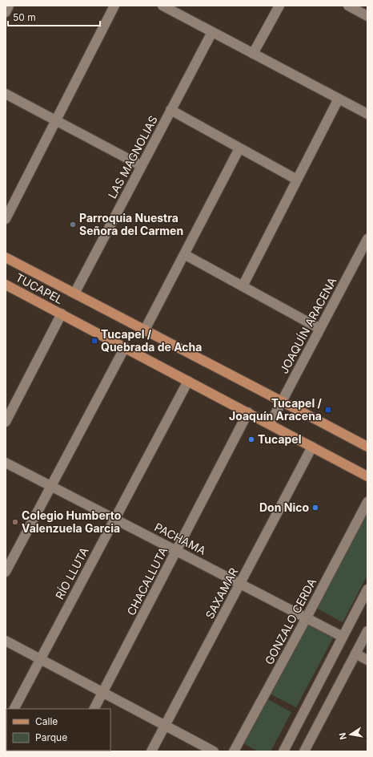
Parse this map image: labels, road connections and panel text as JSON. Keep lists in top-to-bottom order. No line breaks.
{"streets":{"main road":["TUCAPEL"],"street":["LAS MAGNOLIAS","JOAQUÍN ARACENA","PACHAMA","RÍO LLUTA","CHACALLUTA","SAXAMAR","GONZALO CERDA"]},"crossings":[["LAS MAGNOLIAS","TUCAPEL"],["TUCAPEL","JOAQUÍN ARACENA"],["TUCAPEL","RÍO LLUTA"],["TUCAPEL","CHACALLUTA"],["TUCAPEL","SAXAMAR"],["PACHAMA","RÍO LLUTA"],["PACHAMA","CHACALLUTA"],["PACHAMA","SAXAMAR"],["PACHAMA","GONZALO CERDA"]],"places":{"other":["Parroquia Nuestra Señora del Carmen","Tucapel","Don Nico","Colegio Humberto Valenzuela Garcia"],"transit":["Tucapel / Quebrada de Acha","Tucapel / Joaquín Aracena"]},"legend":["Calle","Parque"],"scale_bar":"50 m","north":"left"}
